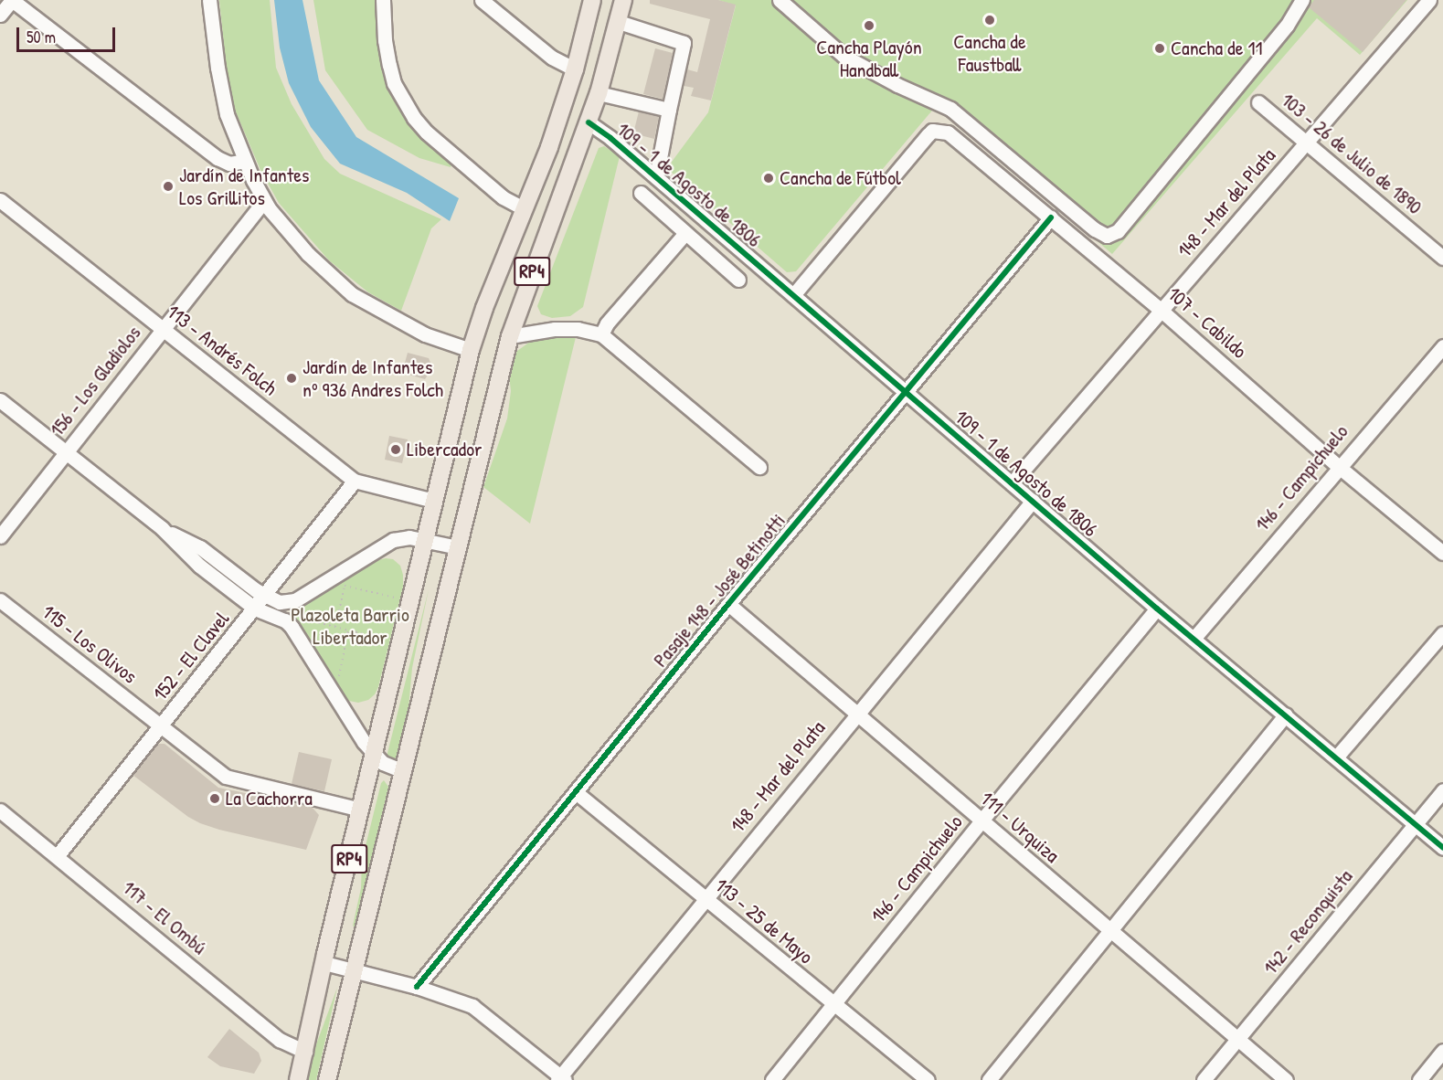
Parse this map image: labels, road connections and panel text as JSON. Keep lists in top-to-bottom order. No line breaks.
{"streets":{"main road":["RP4"],"street":["103 - 26 de Julio de 1890","109 - 1 de Agosto de 1806","148 - Mar del Plata","107 - Cabildo","113 - Andrés Folch","156 - Los Gladiolos","146 - Campichuelo","Pasaje 148 - José Betinotti","115 - Los Olivos","152 - El Clavel","111 - Urquiza","117 - El Ombú","113 - 25 de Mayo","142 - Reconquista"]},"crossings":[["103 - 26 de Julio de 1890","148 - Mar del Plata"],["109 - 1 de Agosto de 1806","148 - Mar del Plata"],["109 - 1 de Agosto de 1806","RP4"],["109 - 1 de Agosto de 1806","107 - Cabildo"],["109 - 1 de Agosto de 1806","146 - Campichuelo"],["109 - 1 de Agosto de 1806","Pasaje 148 - José Betinotti"],["109 - 1 de Agosto de 1806","142 - Reconquista"],["148 - Mar del Plata","107 - Cabildo"],["148 - Mar del Plata","111 - Urquiza"],["148 - Mar del Plata","113 - 25 de Mayo"],["RP4","113 - Andrés Folch"],["RP4","115 - Los Olivos"],["RP4","117 - El Ombú"],["107 - Cabildo","146 - Campichuelo"],["107 - Cabildo","Pasaje 148 - José Betinotti"],["113 - Andrés Folch","156 - Los Gladiolos"],["113 - Andrés Folch","152 - El Clavel"],["146 - Campichuelo","111 - Urquiza"],["146 - Campichuelo","113 - 25 de Mayo"],["Pasaje 148 - José Betinotti","111 - Urquiza"],["Pasaje 148 - José Betinotti","113 - 25 de Mayo"],["115 - Los Olivos","152 - El Clavel"],["152 - El Clavel","117 - El Ombú"],["111 - Urquiza","142 - Reconquista"]],"parks":["Plazoleta Barrio Libertador"],"places":["Cancha de Faustball","Cancha Playón Handball","Cancha de 11","Cancha de Fútbol","Jardín de Infantes Los Grillitos","Jardín de Infantes nº 936 Andres Folch","Libercador","La Cachorra"],"scale_bar":"50 m"}
